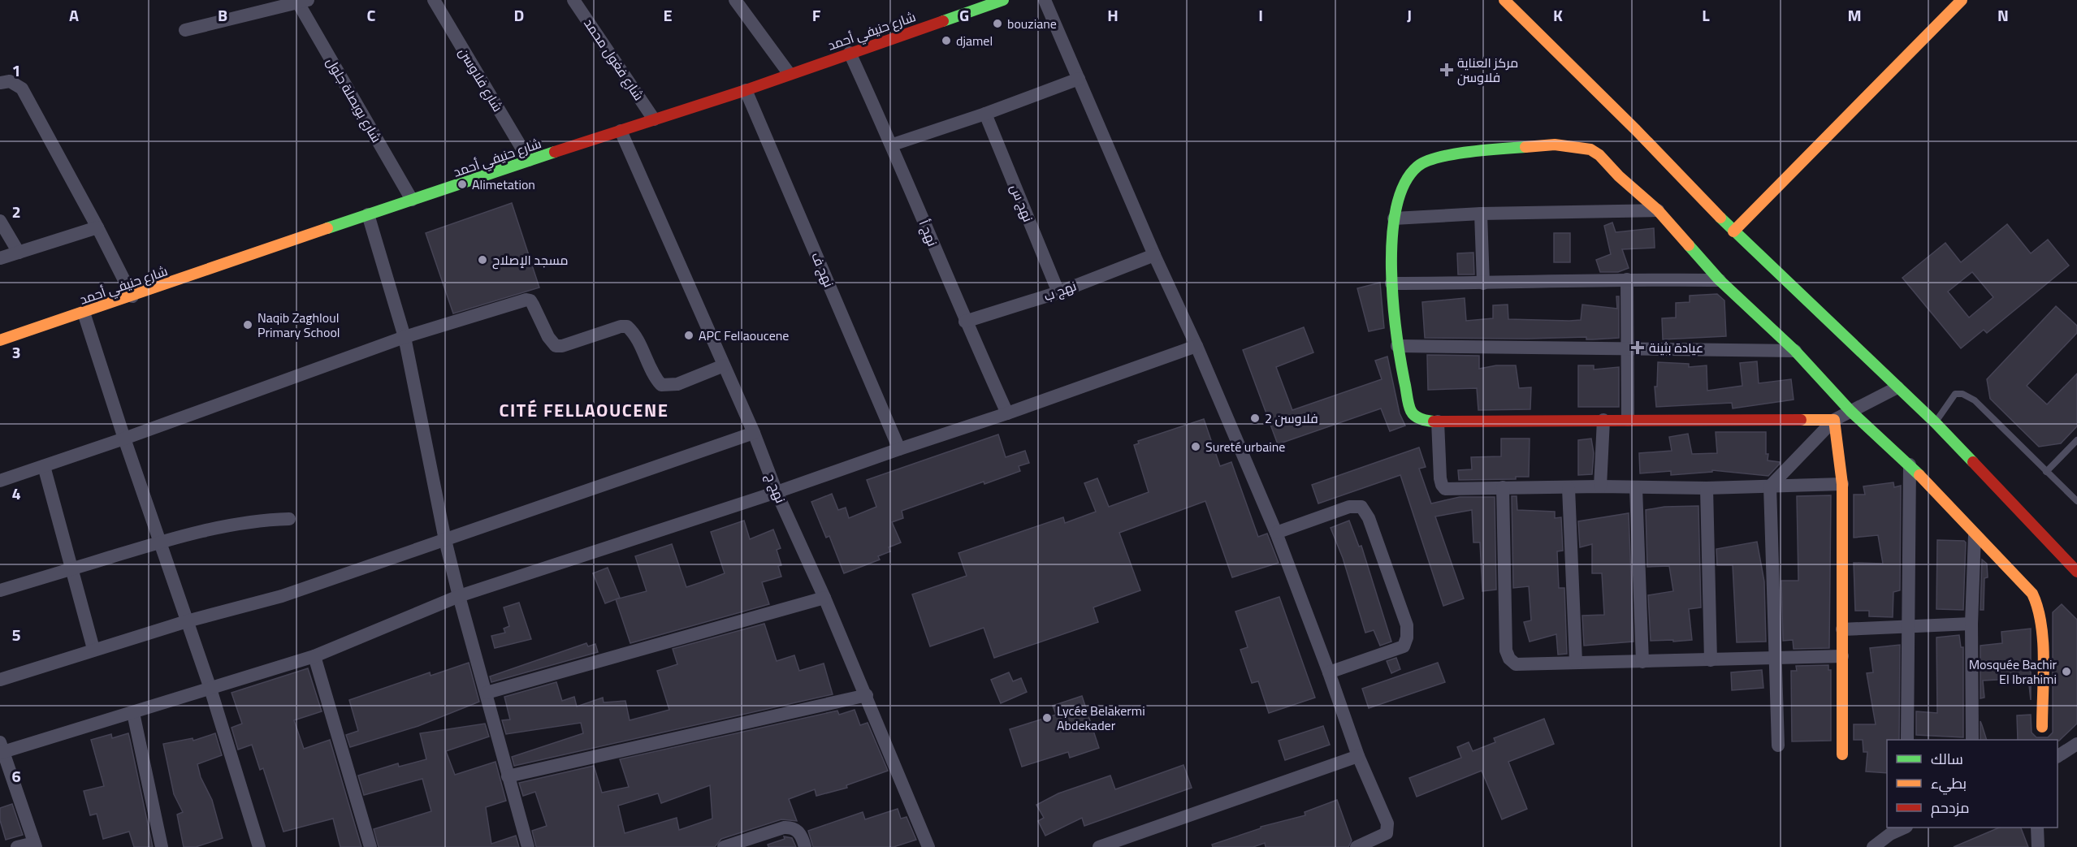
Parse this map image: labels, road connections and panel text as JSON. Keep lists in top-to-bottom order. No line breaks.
{"streets":{"street":["شارع حنيفي أحمد","شارع فغول محمد","شارع فلاوسن","شارع بوبصلة جلول","نهج س","نهج أ","نهج ف","نهج ب","نهج ج"]},"crossings":[["شارع حنيفي أحمد","شارع فغول محمد"],["شارع حنيفي أحمد","شارع فلاوسن"],["شارع حنيفي أحمد","شارع بوبصلة جلول"],["شارع حنيفي أحمد","نهج أ"],["شارع حنيفي أحمد","نهج ف"],["شارع حنيفي أحمد","نهج ج"],["نهج س","نهج ب"],["نهج أ","نهج ب"]],"districts":["CITÉ FELLAOUCENE"],"places":{"other":["bouziane","djamel","Alimetation","مسجد اﻹصلاح","Naqib Zaghloul Primary School","APC Fellaoucene","فلاوسن 2","Sureté urbaine","Mosquée Bachir El Ibrahimi","Lycée Belakermi Abdekader"],"health":["مركز العناية فلاوسن","عيادة بثينة"]},"legend":["سالك","بطيء","مزدحم"],"grid":{"columns":["A","B","C","D","E","F","G","H","I","J","K","L","M","N"],"rows":["1","2","3","4","5","6"]}}
